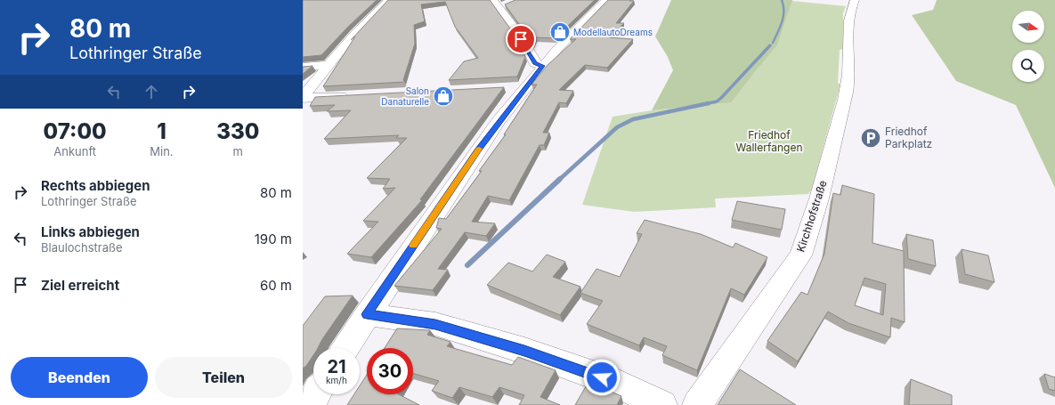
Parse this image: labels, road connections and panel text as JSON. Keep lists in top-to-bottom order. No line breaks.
{"streets":{"street":["Kirchhofstraße"]},"parks":["Friedhof Wallerfangen"],"places":{"shop":["ModellautoDreams","Salon Danaturelle"],"parking":["Friedhof Parkplatz"]},"north":"right","page":{"turn":["80 m","Lothringer Straße"],"eta":["07:00","Ankunft","1","Min.","330","m"],"list":[{"name":"Rechts abbiegen","note":"Lothringer Straße","value":"80 m"},{"name":"Links abbiegen","note":"Blaulochstraße","value":"190 m"},{"name":"Ziel erreicht","value":"60 m"}],"speed":"21 km/h","limit":"30","buttons":["Beenden","Teilen"]}}
